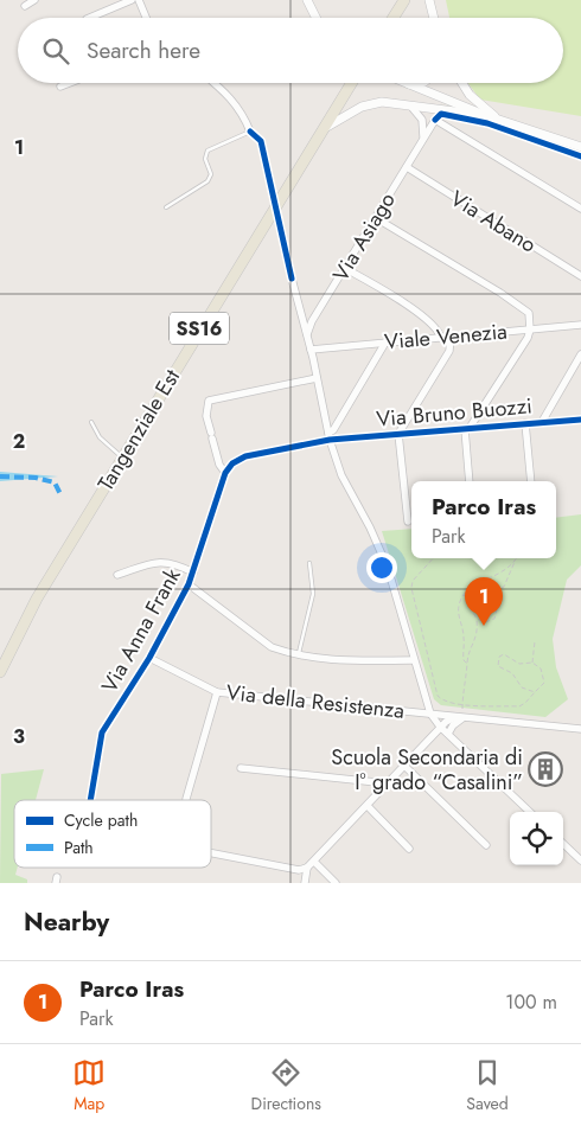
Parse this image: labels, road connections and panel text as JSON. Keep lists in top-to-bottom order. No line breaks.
{"streets":{"main road":["SS16","Tangenziale Est"],"street":["Via Abano","Via Asiago","Viale Venezia","Via Bruno Buozzi","Via Anna Frank","Via della Resistenza"]},"crossings":[["Via Abano","Via Asiago"],["Via Anna Frank","Via della Resistenza"]],"places":{"building":["Scuola Secondaria di I° grado “Casalini”"]},"legend":["Cycle path","Path"],"page":{"search":"Search here","popup":["Parco Iras","Park"],"pins":"1","heading":"Nearby","list":[{"mark":"1","name":"Parco Iras","note":"Park","value":"100 m"}],"nav":["Map","Directions","Saved"]},"grid":{"rows":["1","2","3"]}}
